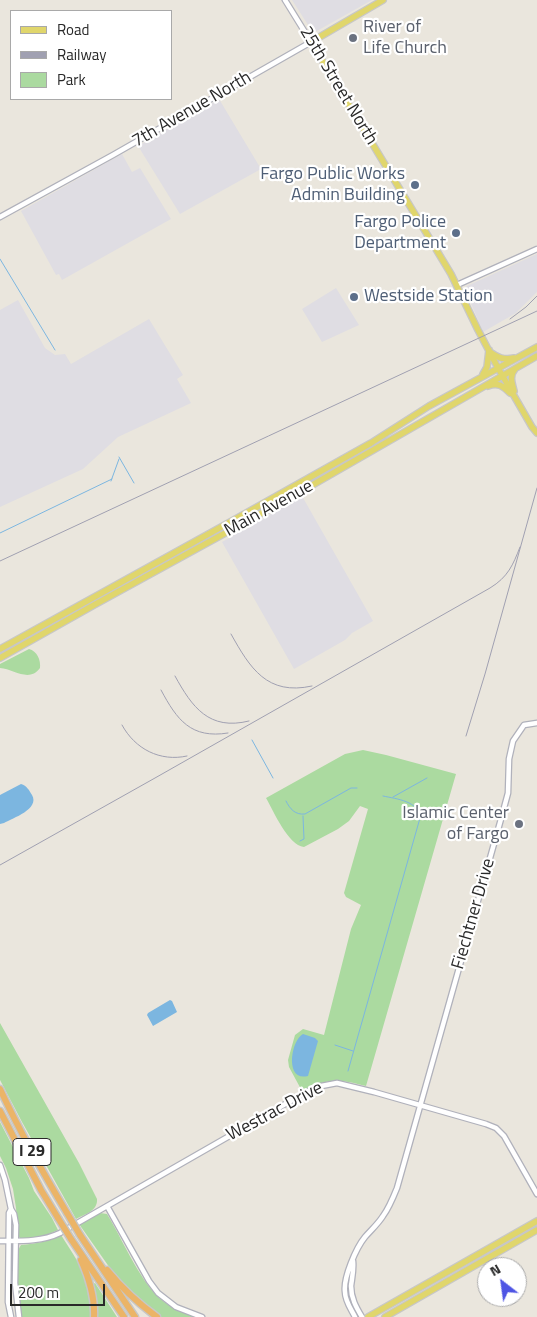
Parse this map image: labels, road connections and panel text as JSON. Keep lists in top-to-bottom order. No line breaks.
{"streets":{"highway":["I 29"],"main road":["25th Street North","7th Avenue North","Main Avenue"],"street":["Fiechtner Drive","Westrac Drive"]},"crossings":[["25th Street North","7th Avenue North"],["25th Street North","Main Avenue"],["Fiechtner Drive","Westrac Drive"]],"places":["River of Life Church","Fargo Public Works Admin Building","Fargo Police Department","Westside Station","Islamic Center of Fargo"],"legend":["Road","Railway","Park"],"scale_bar":"200 m","north":"top left"}
